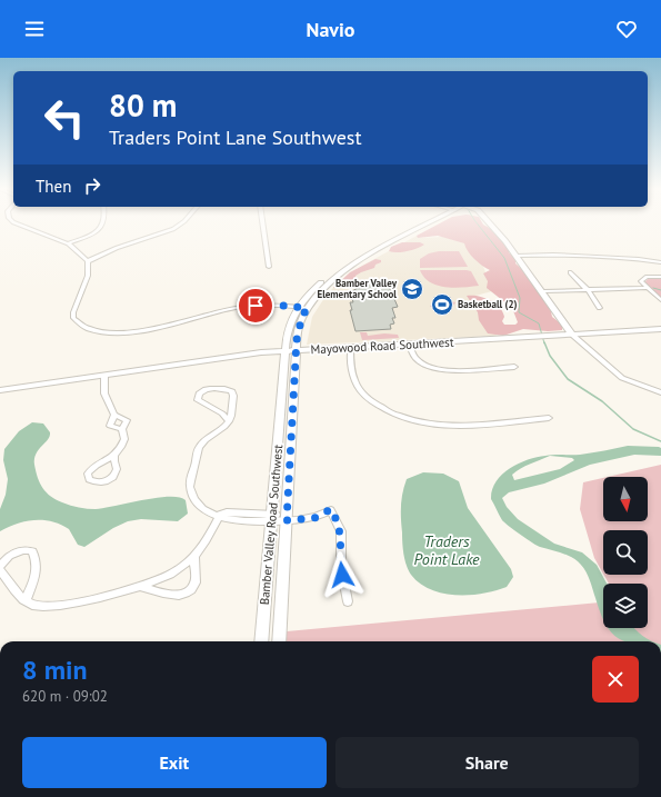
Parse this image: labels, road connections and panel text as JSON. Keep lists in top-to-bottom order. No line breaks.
{"streets":{"main road":["Mayowood Road Southwest","Bamber Valley Road Southwest"]},"crossings":[["Mayowood Road Southwest","Bamber Valley Road Southwest"]],"water":["Traders Point Lake"],"places":{"school or university":["Bamber Valley Elementary School"],"sports":["Basketball (2)"]},"north":"bottom","page":{"header":"Navio","turn":["80 m","Traders Point Lane Southwest"],"then":"Then","heading":["8 min","620 m · 09:02"],"buttons":["Exit","Share"]}}
